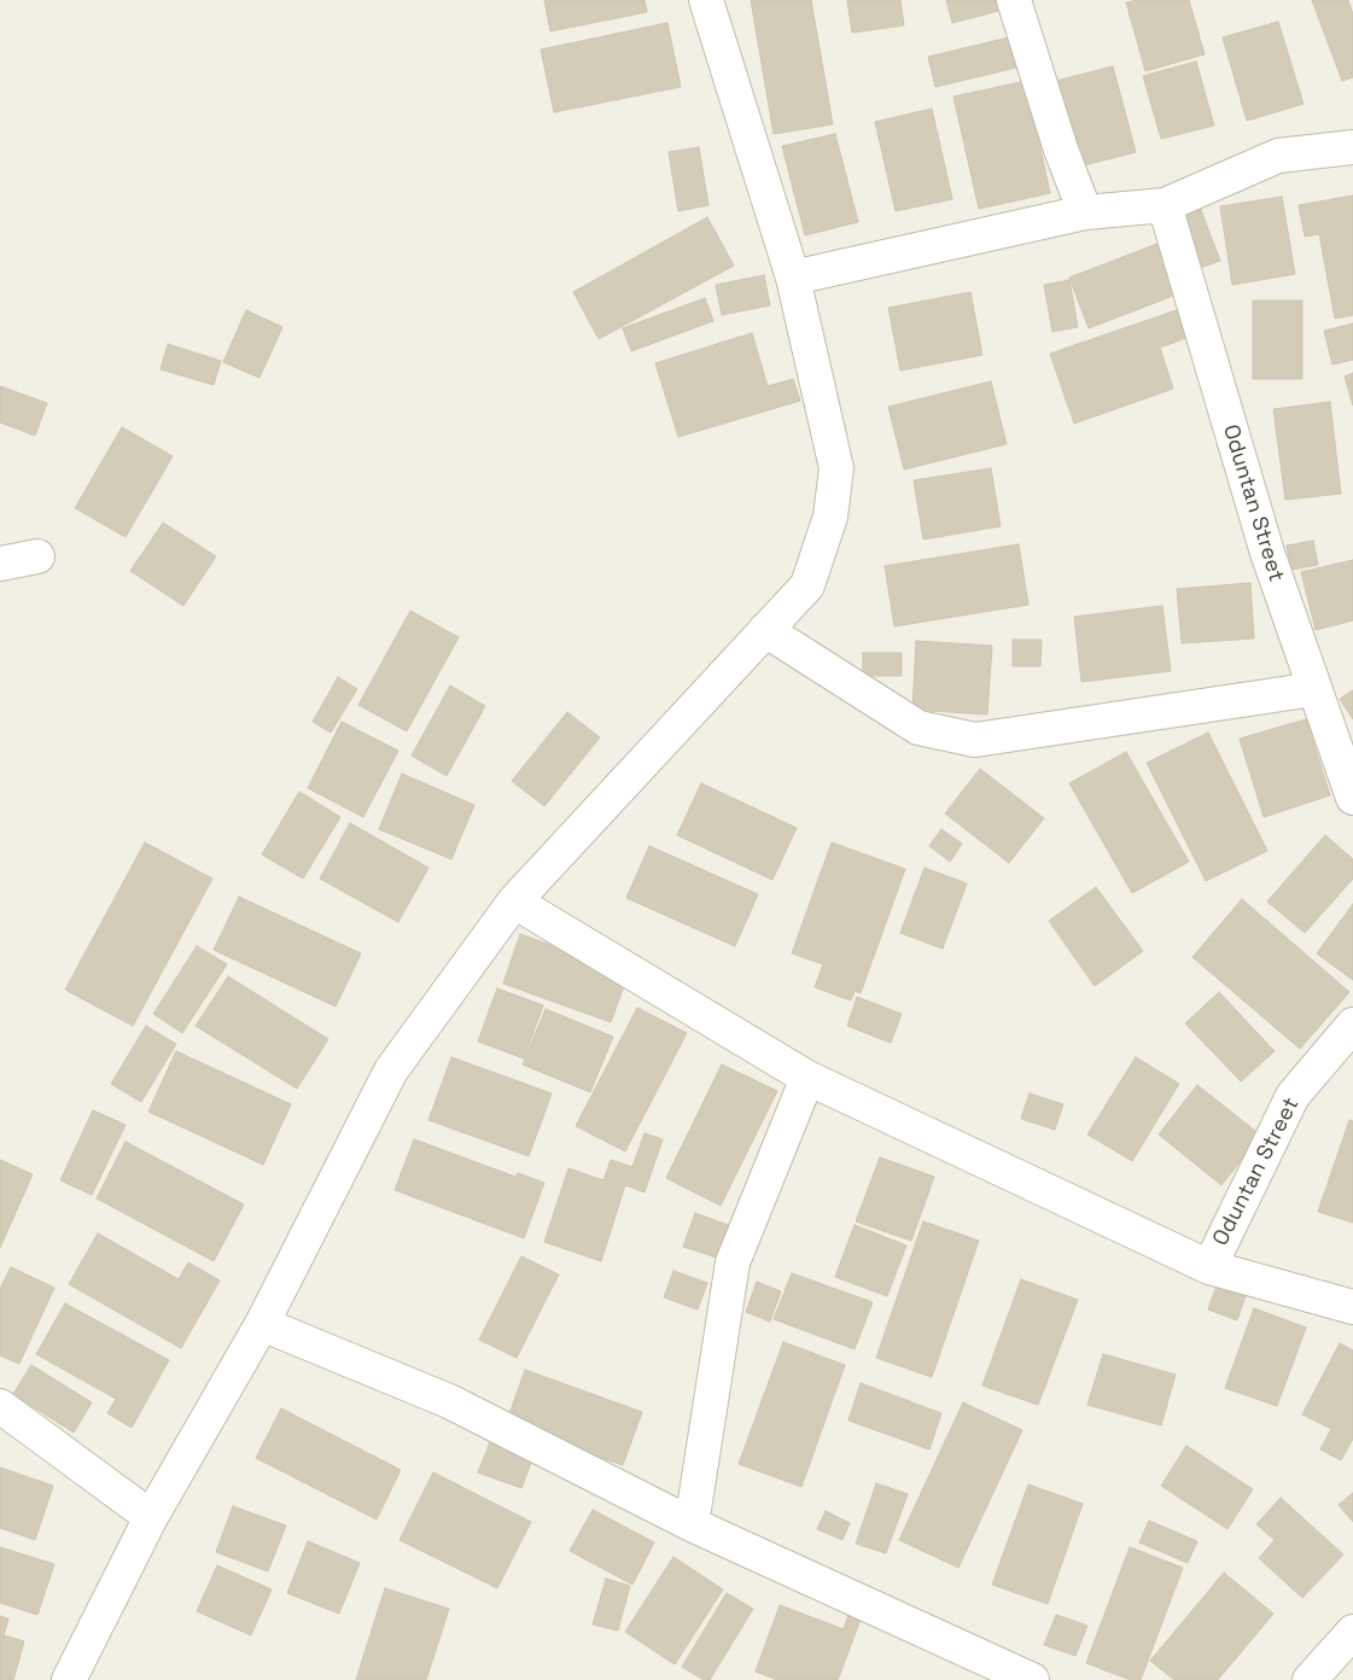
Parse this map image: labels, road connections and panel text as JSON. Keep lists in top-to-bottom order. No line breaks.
{"streets":{"street":["Oduntan Street"]}}
